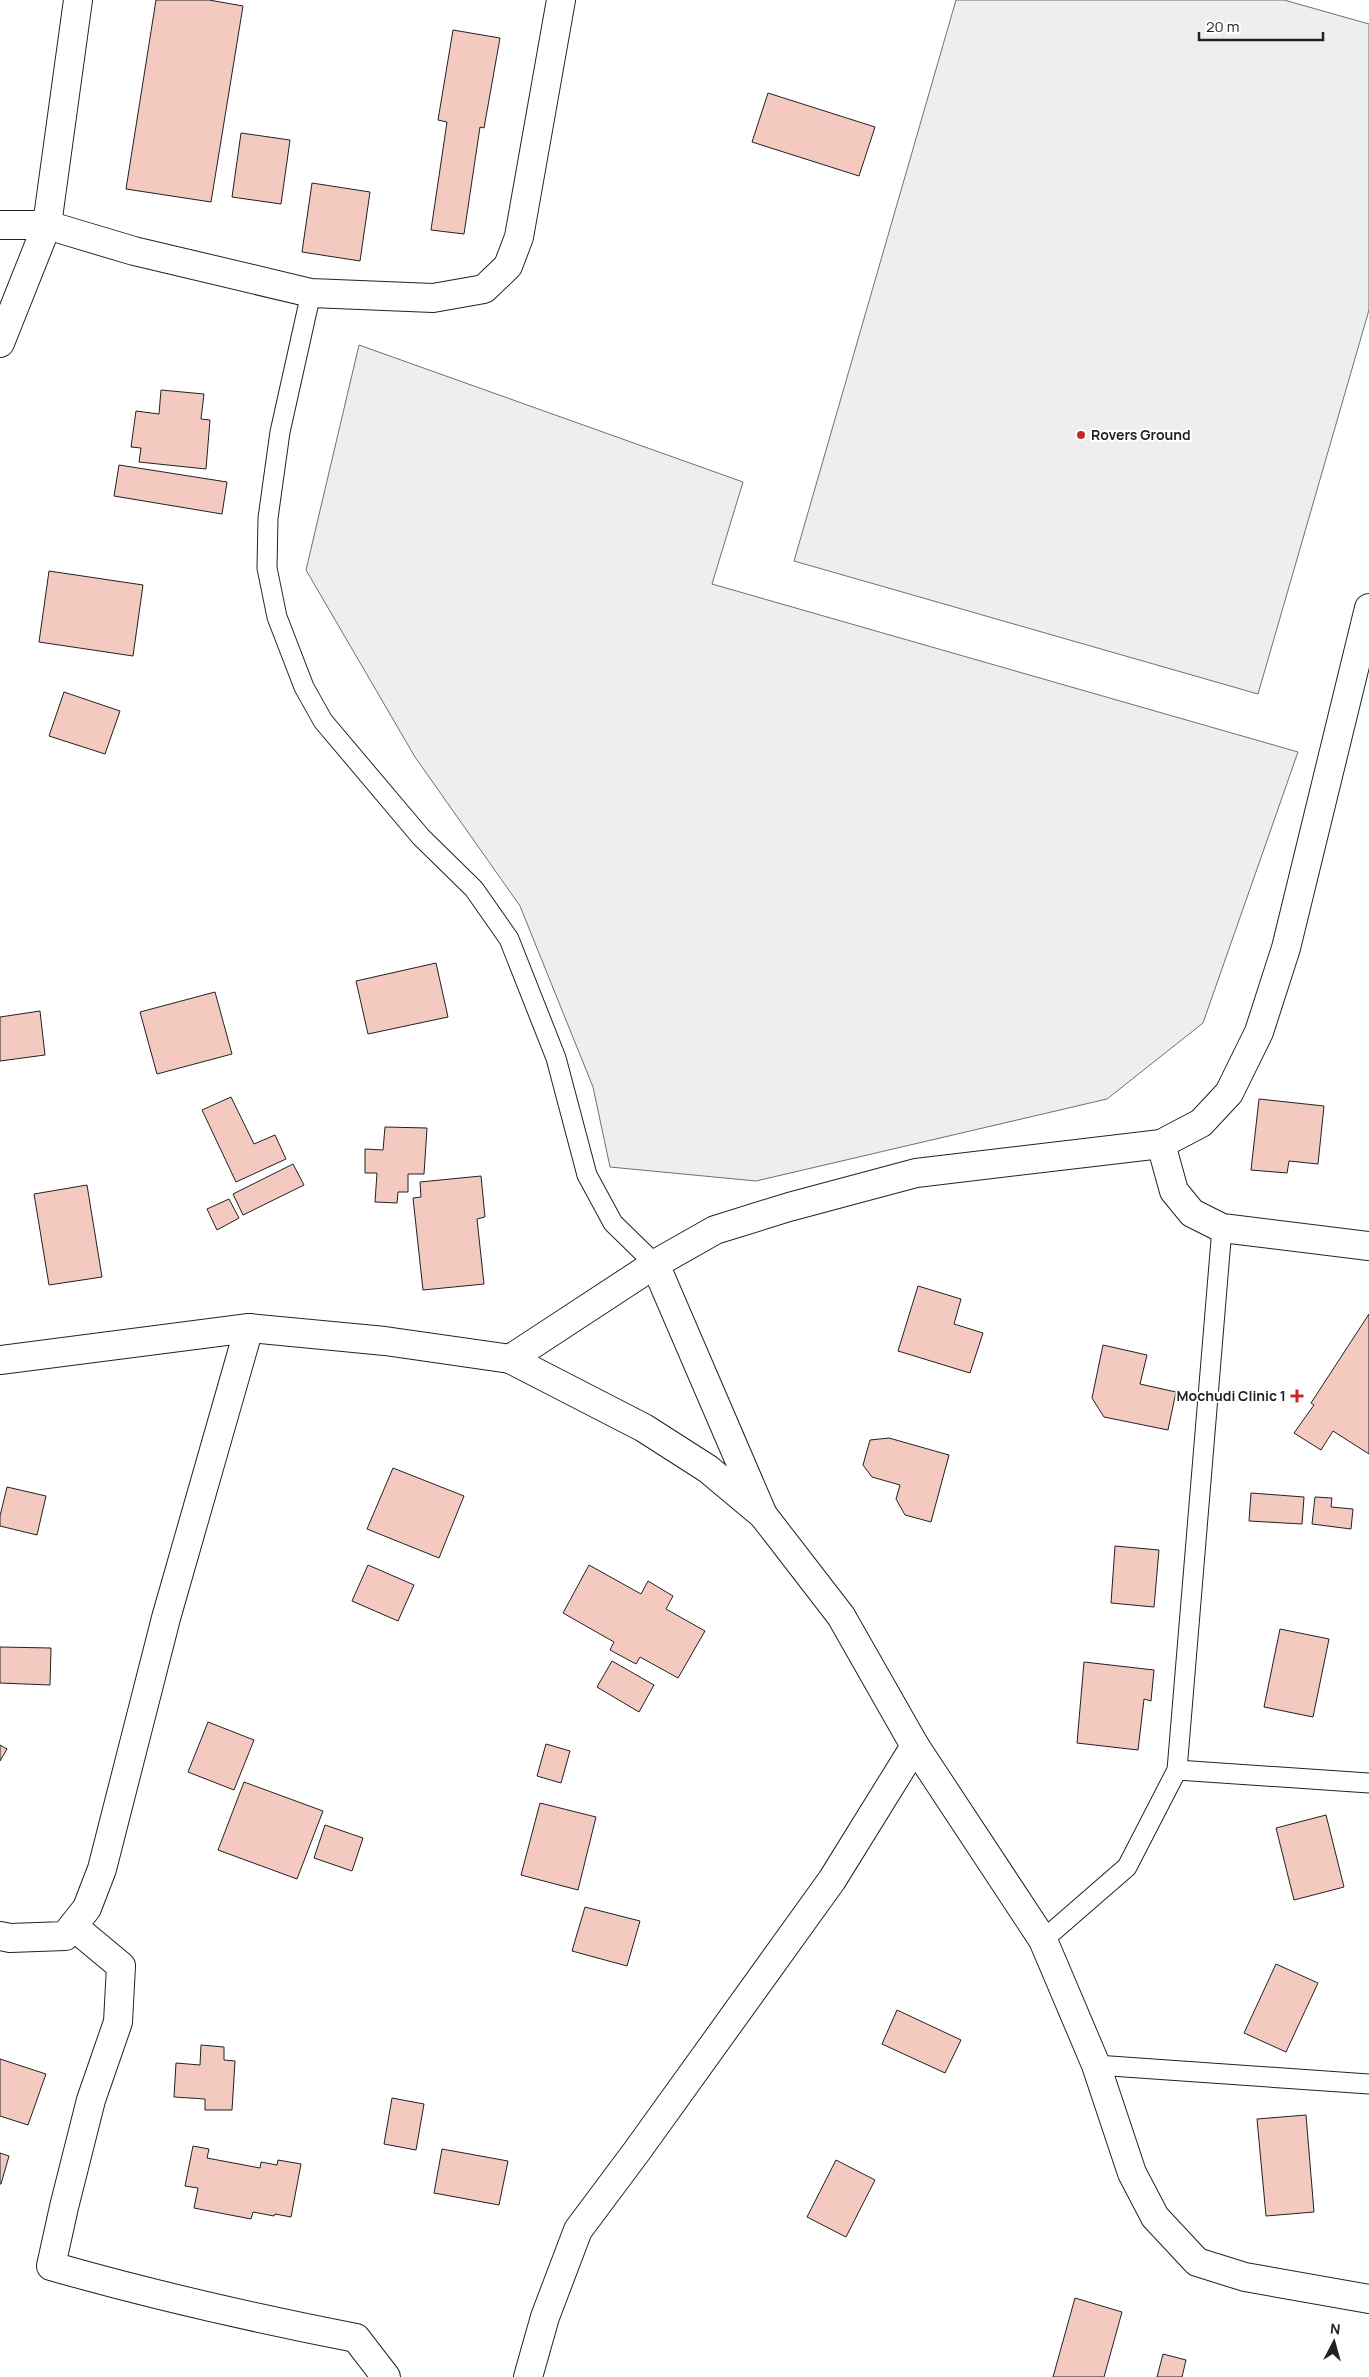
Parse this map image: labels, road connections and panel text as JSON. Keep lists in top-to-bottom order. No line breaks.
{"places":{"other":["Rovers Ground"],"health":["Mochudi Clinic 1"]},"scale_bar":"20 m","north":"top"}
